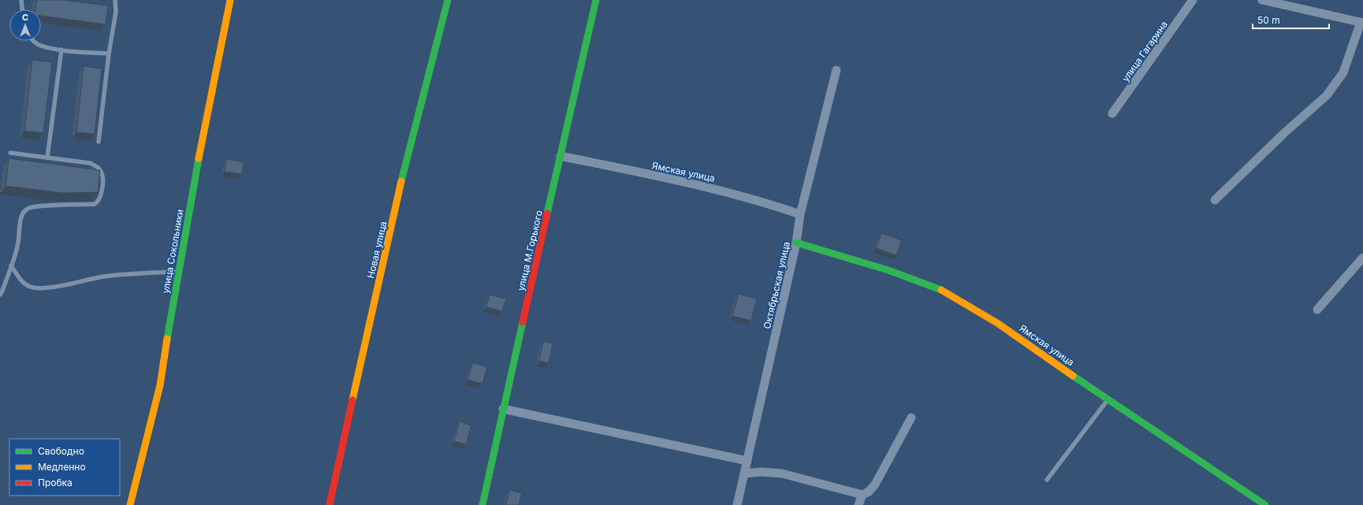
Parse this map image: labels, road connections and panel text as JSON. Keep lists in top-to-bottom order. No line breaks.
{"streets":{"street":["улица Гагарина","Ямская улица","Новая улица","улица М.Горького","улица Сокольники","Октябрьская улица"]},"crossings":[["Ямская улица","улица М.Горького"],["Ямская улица","Октябрьская улица"]],"legend":["Свободно","Медленно","Пробка"],"scale_bar":"50 m","north":"top"}
